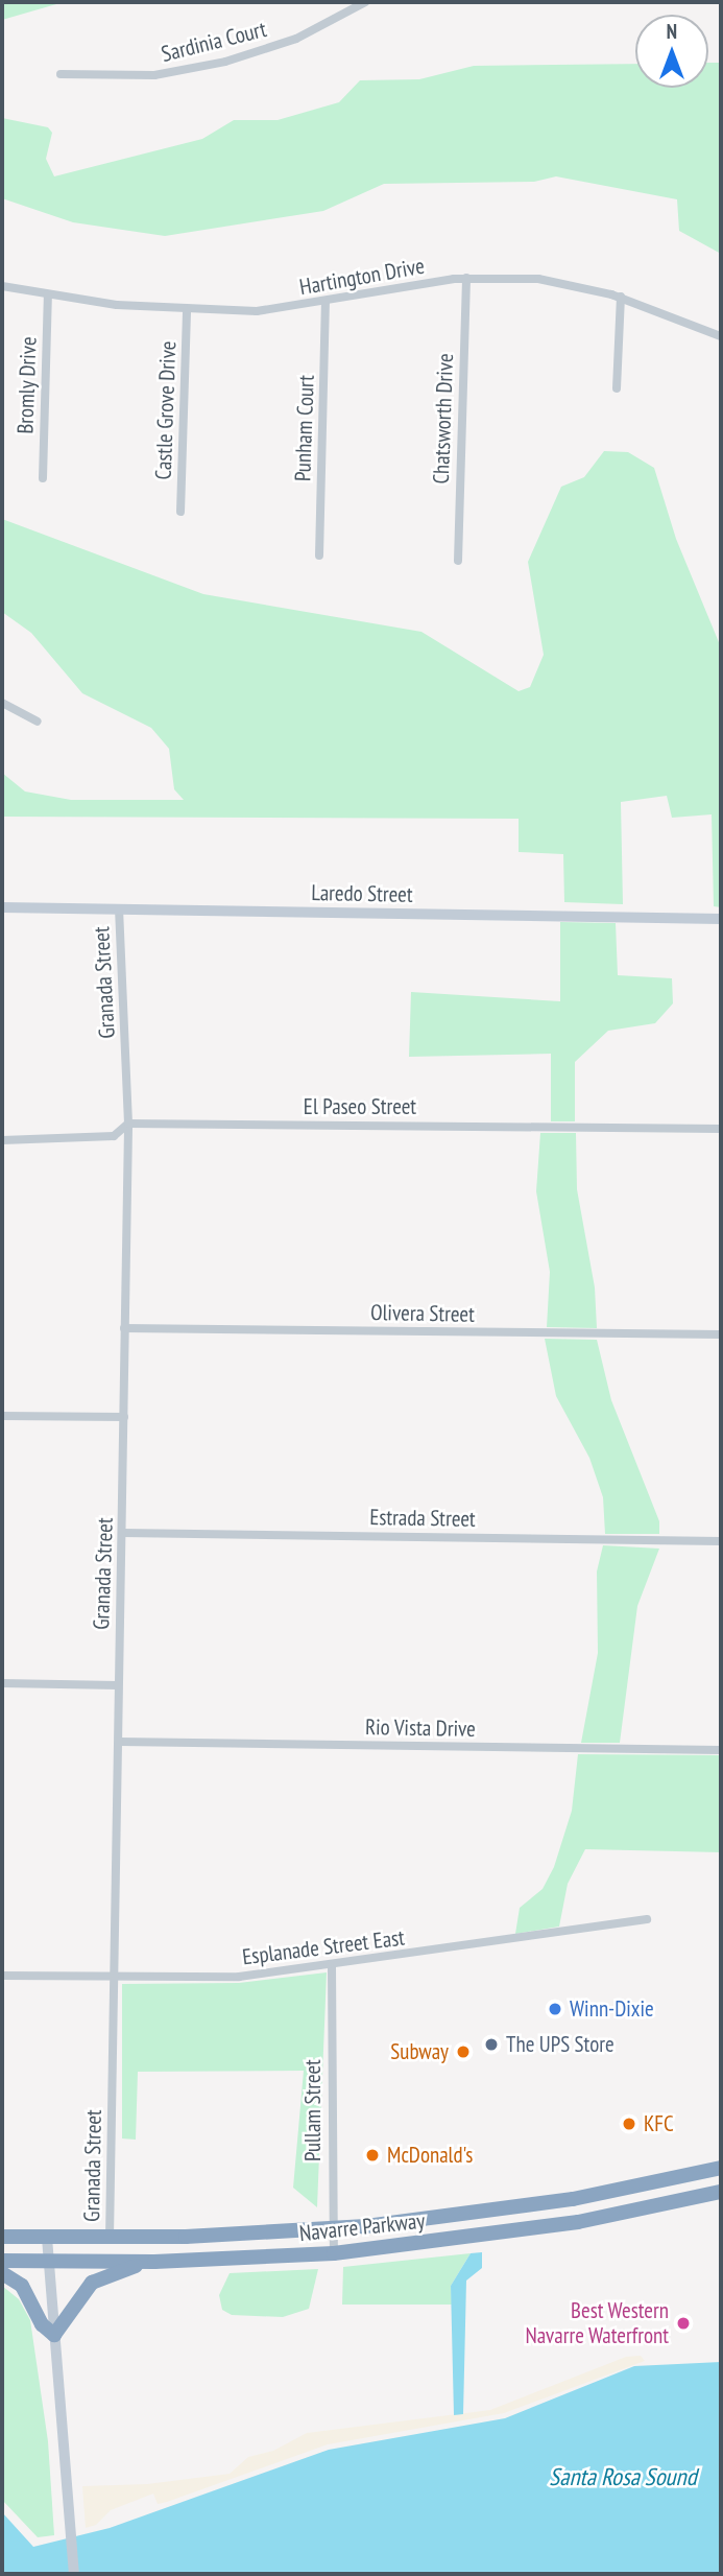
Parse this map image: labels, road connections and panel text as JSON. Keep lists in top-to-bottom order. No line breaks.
{"streets":{"highway":["Navarre Parkway"],"street":["Sardinia Court","Hartington Drive","Bromly Drive","Castle Grove Drive","Chatsworth Drive","Punham Court","Laredo Street","Granada Street","El Paseo Street","Olivera Street","Estrada Street","Rio Vista Drive","Esplanade Street East","Pullam Street"]},"crossings":[["Hartington Drive","Bromly Drive"],["Hartington Drive","Castle Grove Drive"],["Hartington Drive","Chatsworth Drive"],["Hartington Drive","Punham Court"],["Laredo Street","Granada Street"],["Granada Street","El Paseo Street"],["Granada Street","Olivera Street"],["Granada Street","Estrada Street"],["Granada Street","Rio Vista Drive"],["Granada Street","Esplanade Street East"],["Granada Street","Navarre Parkway"],["Esplanade Street East","Pullam Street"],["Pullam Street","Navarre Parkway"]],"water":["Santa Rosa Sound"],"places":["Winn-Dixie","The UPS Store","Subway","KFC","McDonald's","Best Western Navarre Waterfront"],"north":"top"}
